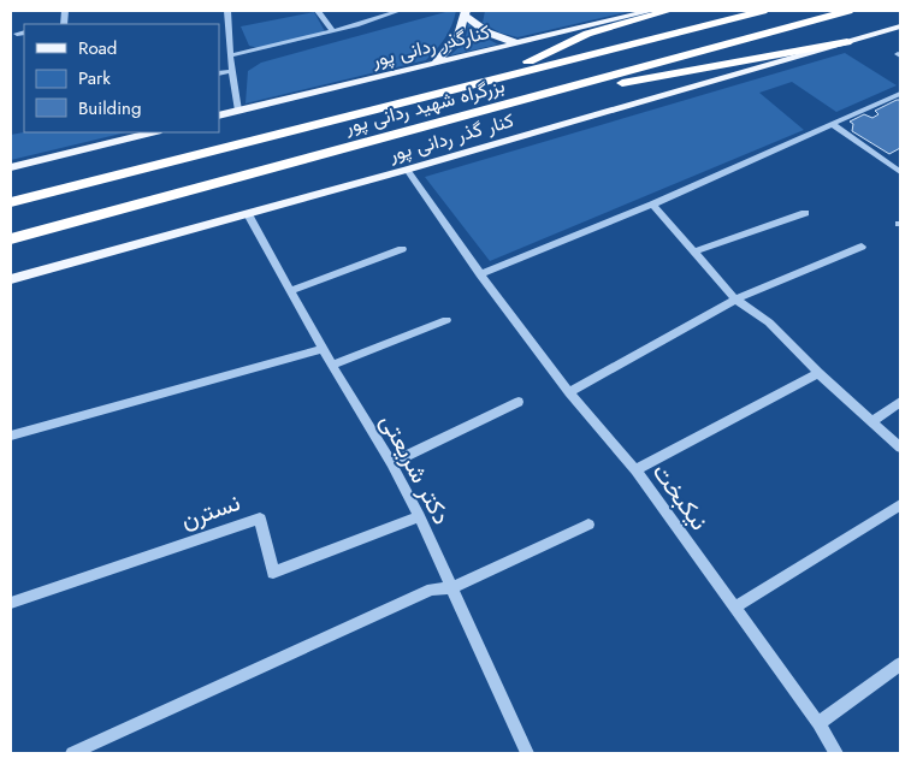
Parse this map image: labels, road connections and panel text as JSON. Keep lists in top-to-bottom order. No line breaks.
{"streets":{"highway":["بزرگراه شهید ردانی پور"],"main road":["کنارگذر ردانی پور","کنار گذر ردانی پور"],"street":["دکتر شریعتی","نیکبخت","نسترن"]},"crossings":[["کنار گذر ردانی پور","دکتر شریعتی"],["کنار گذر ردانی پور","نیکبخت"],["دکتر شریعتی","نسترن"]],"legend":["Road","Park","Building"]}
